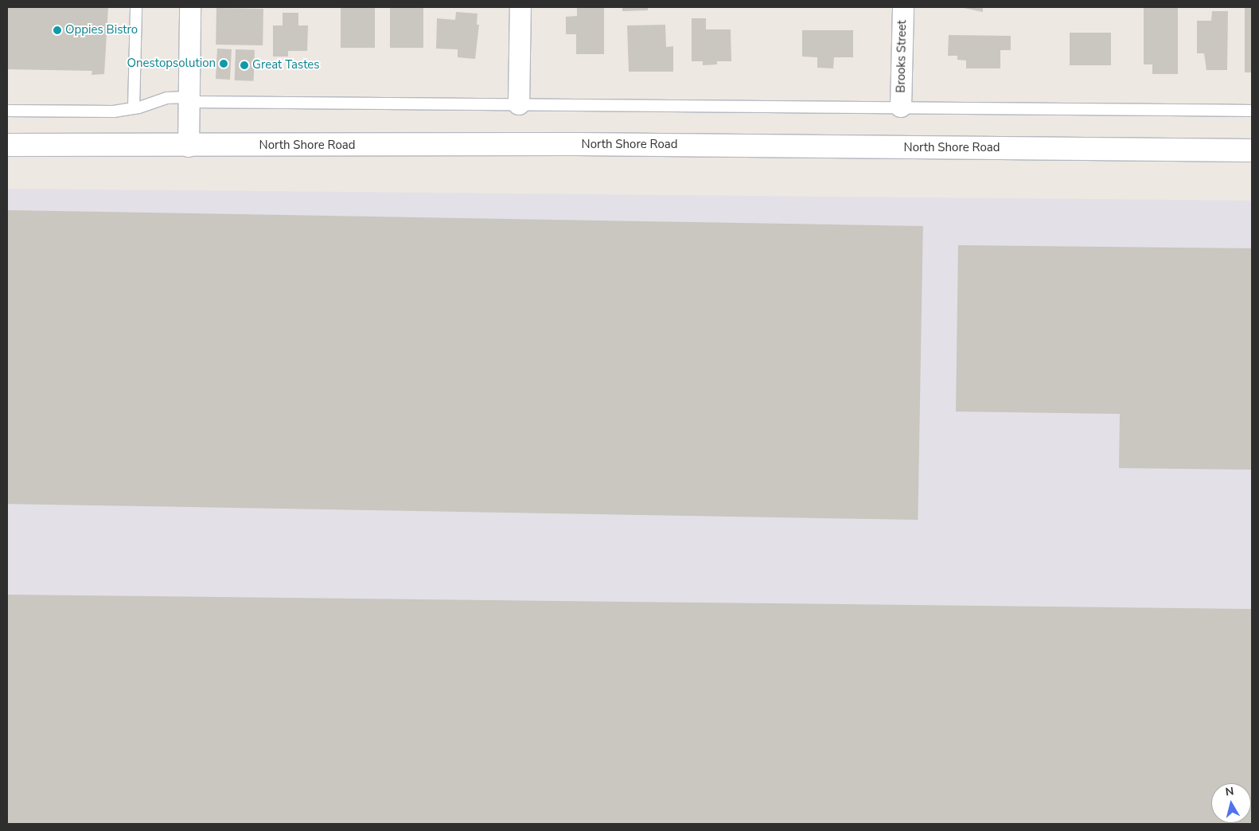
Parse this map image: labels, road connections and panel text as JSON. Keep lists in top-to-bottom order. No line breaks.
{"streets":{"main road":["North Shore Road"],"street":["Brooks Street"]},"places":["Oppies Bistro","Onestopsolution","Great Tastes"],"north":"top"}
